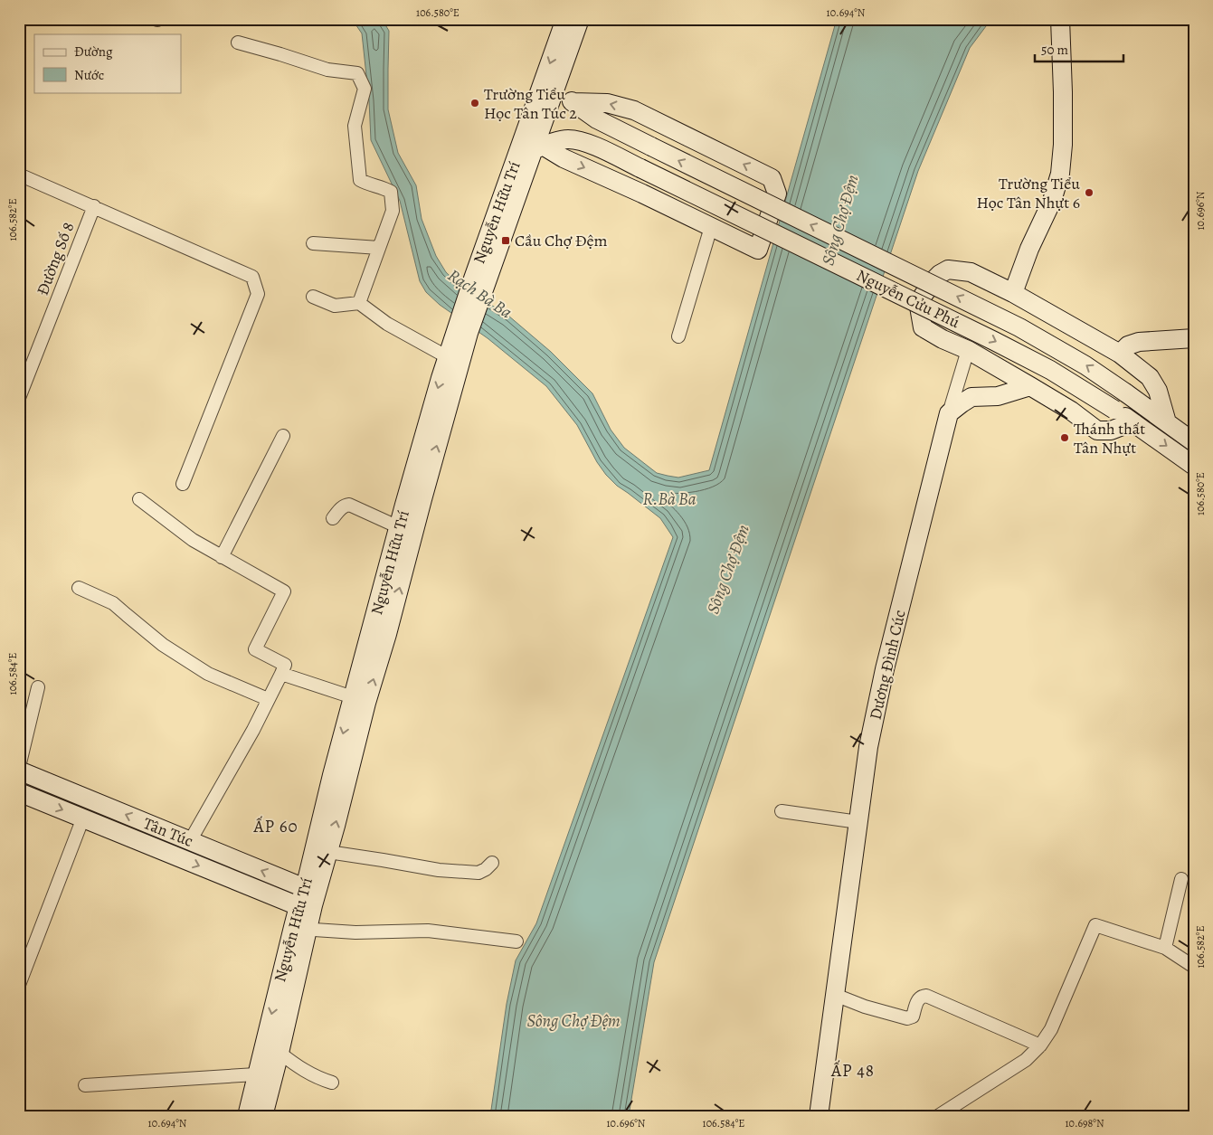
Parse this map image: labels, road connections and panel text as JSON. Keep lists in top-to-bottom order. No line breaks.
{"streets":{"main road":["Nguyễn Hữu Trí","Nguyễn Cửu Phú","Dương Đình Cúc","Tân Túc"],"street":["Đường Số 8"]},"crossings":[["Nguyễn Hữu Trí","Nguyễn Cửu Phú"],["Nguyễn Hữu Trí","Tân Túc"]],"districts":["ẤP 60","ẤP 48"],"water":["Sông Chợ Đệm","Rạch Bà Ba","R.Bà Ba"],"places":{"other":["Trường Tiểu Học Tân Túc 2","Trường Tiểu Học Tân Nhựt 6","Thánh thất Tân Nhựt"],"transit":["Cầu Chợ Đệm"]},"legend":["Đường","Nước"],"scale_bar":"50 m","coordinates":["106.580°E","10.694°N","10.696°N","106.582°E","106.584°E","10.698°N"]}
